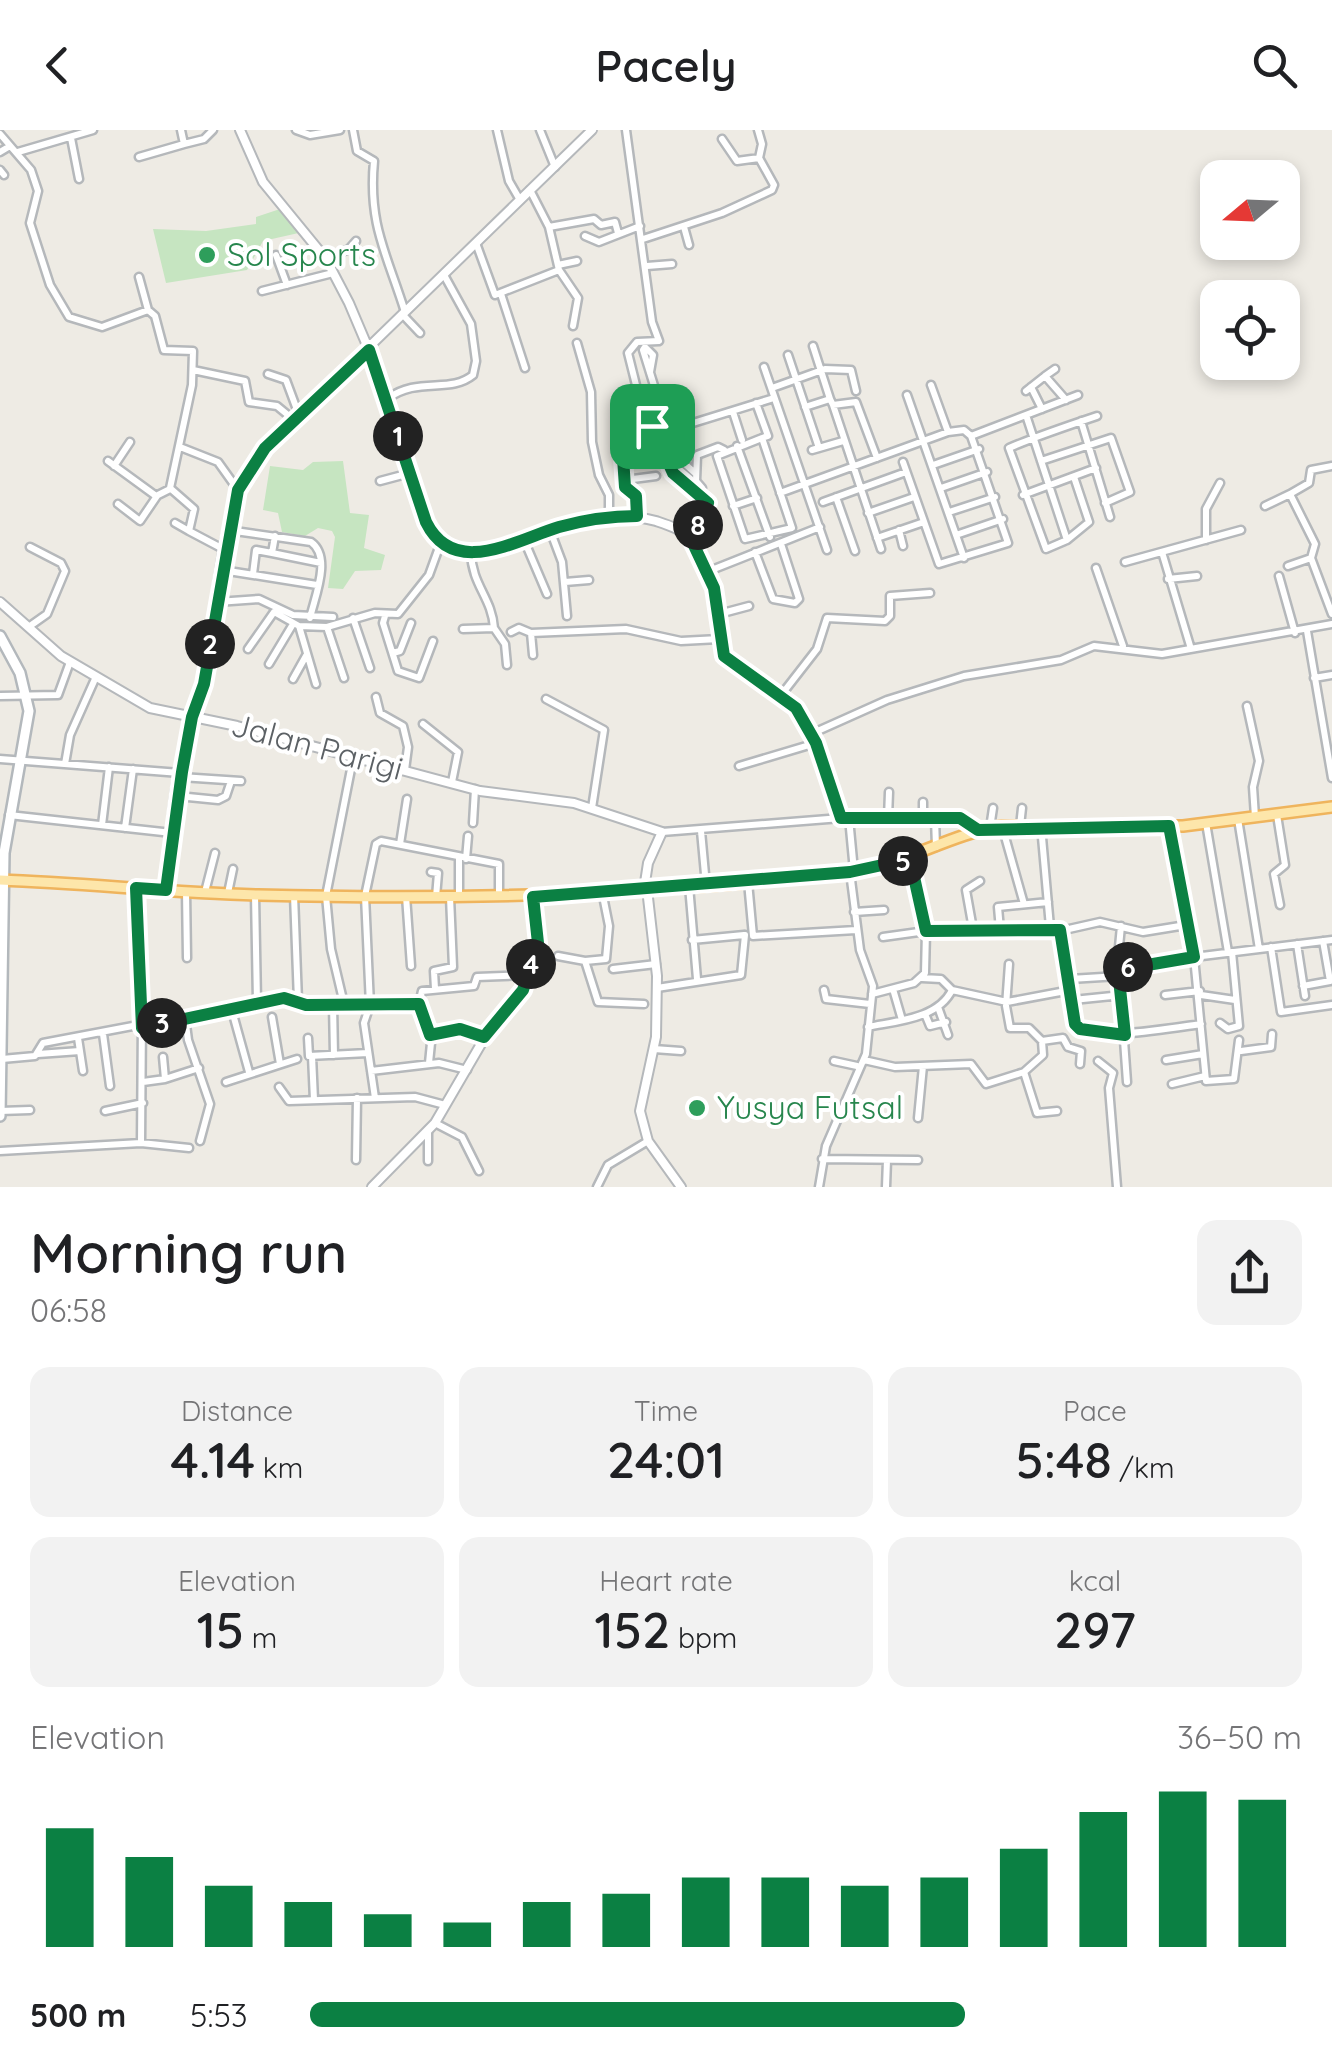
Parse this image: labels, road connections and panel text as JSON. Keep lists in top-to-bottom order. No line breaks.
{"streets":{"street":["Jalan Parigi"]},"places":["Sol Sports","Yusya Futsal"],"north":"left","page":{"header":"Pacely","pins":["1","8","2","5","4","6","3"],"heading":["Morning run","06:58"],"stats":[["Distance","4.14 km"],["Time","24:01"],["Pace","5:48 /km"],["Elevation","15 m"],["Heart rate","152 bpm"],["kcal","297"]],"chart":["Elevation","36–50 m"],"list":[{"name":"500 m","note":"5:53"}]}}
